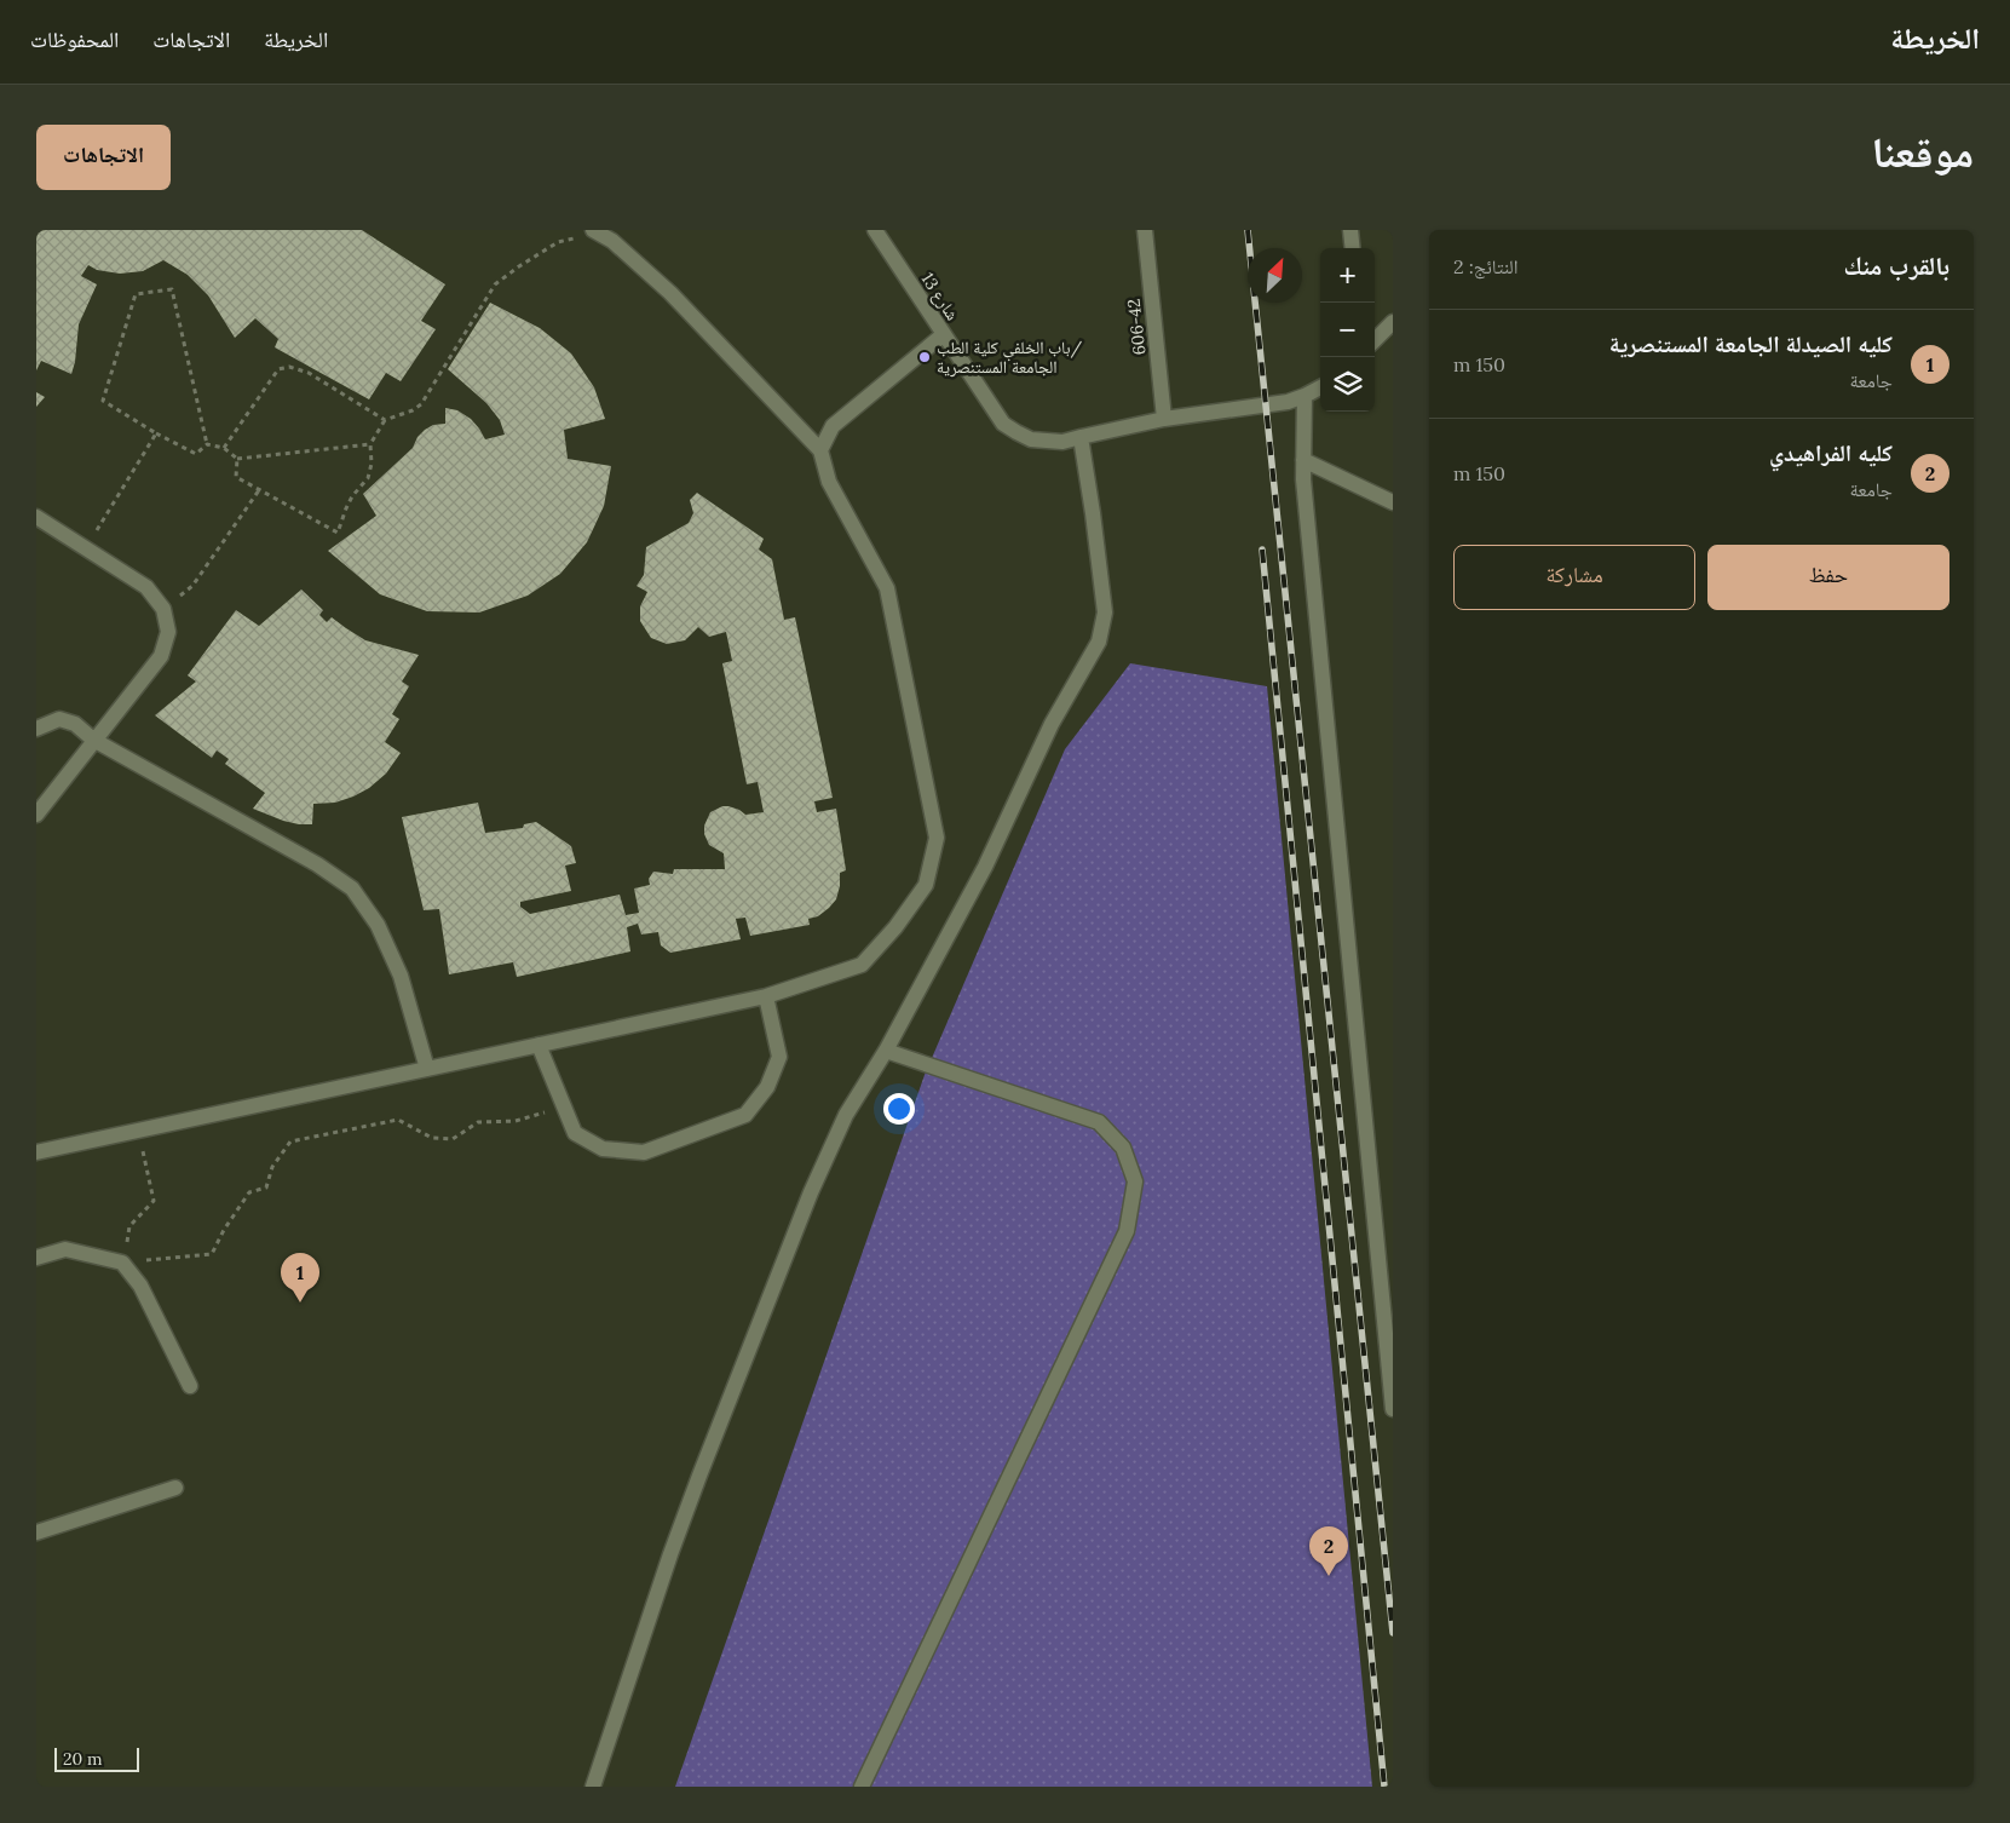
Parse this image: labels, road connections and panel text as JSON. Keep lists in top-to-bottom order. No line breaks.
{"streets":{"street":["شارع 13","606-42"]},"crossings":[["شارع 13","606-42"]],"places":["باب الخلفي كلية الطب/ الجامعة المستنصرية"],"scale_bar":"20 m","north":"top right","page":{"header":"الخريطة","nav":["الخريطة","الاتجاهات","المحفوظات"],"title":"موقعنا","buttons":["الاتجاهات",["حفظ","مشاركة"]],"heading":["بالقرب منك","النتائج: 2"],"map_buttons":["+","−"],"list":[{"mark":"1","name":"كليه الصيدلة الجامعة المستنصرية","note":"جامعة","value":"150 m"},{"mark":"2","name":"كليه الفراهيدي","note":"جامعة","value":"150 m"}],"pins":["1","2"],"scale":"20 m"}}
